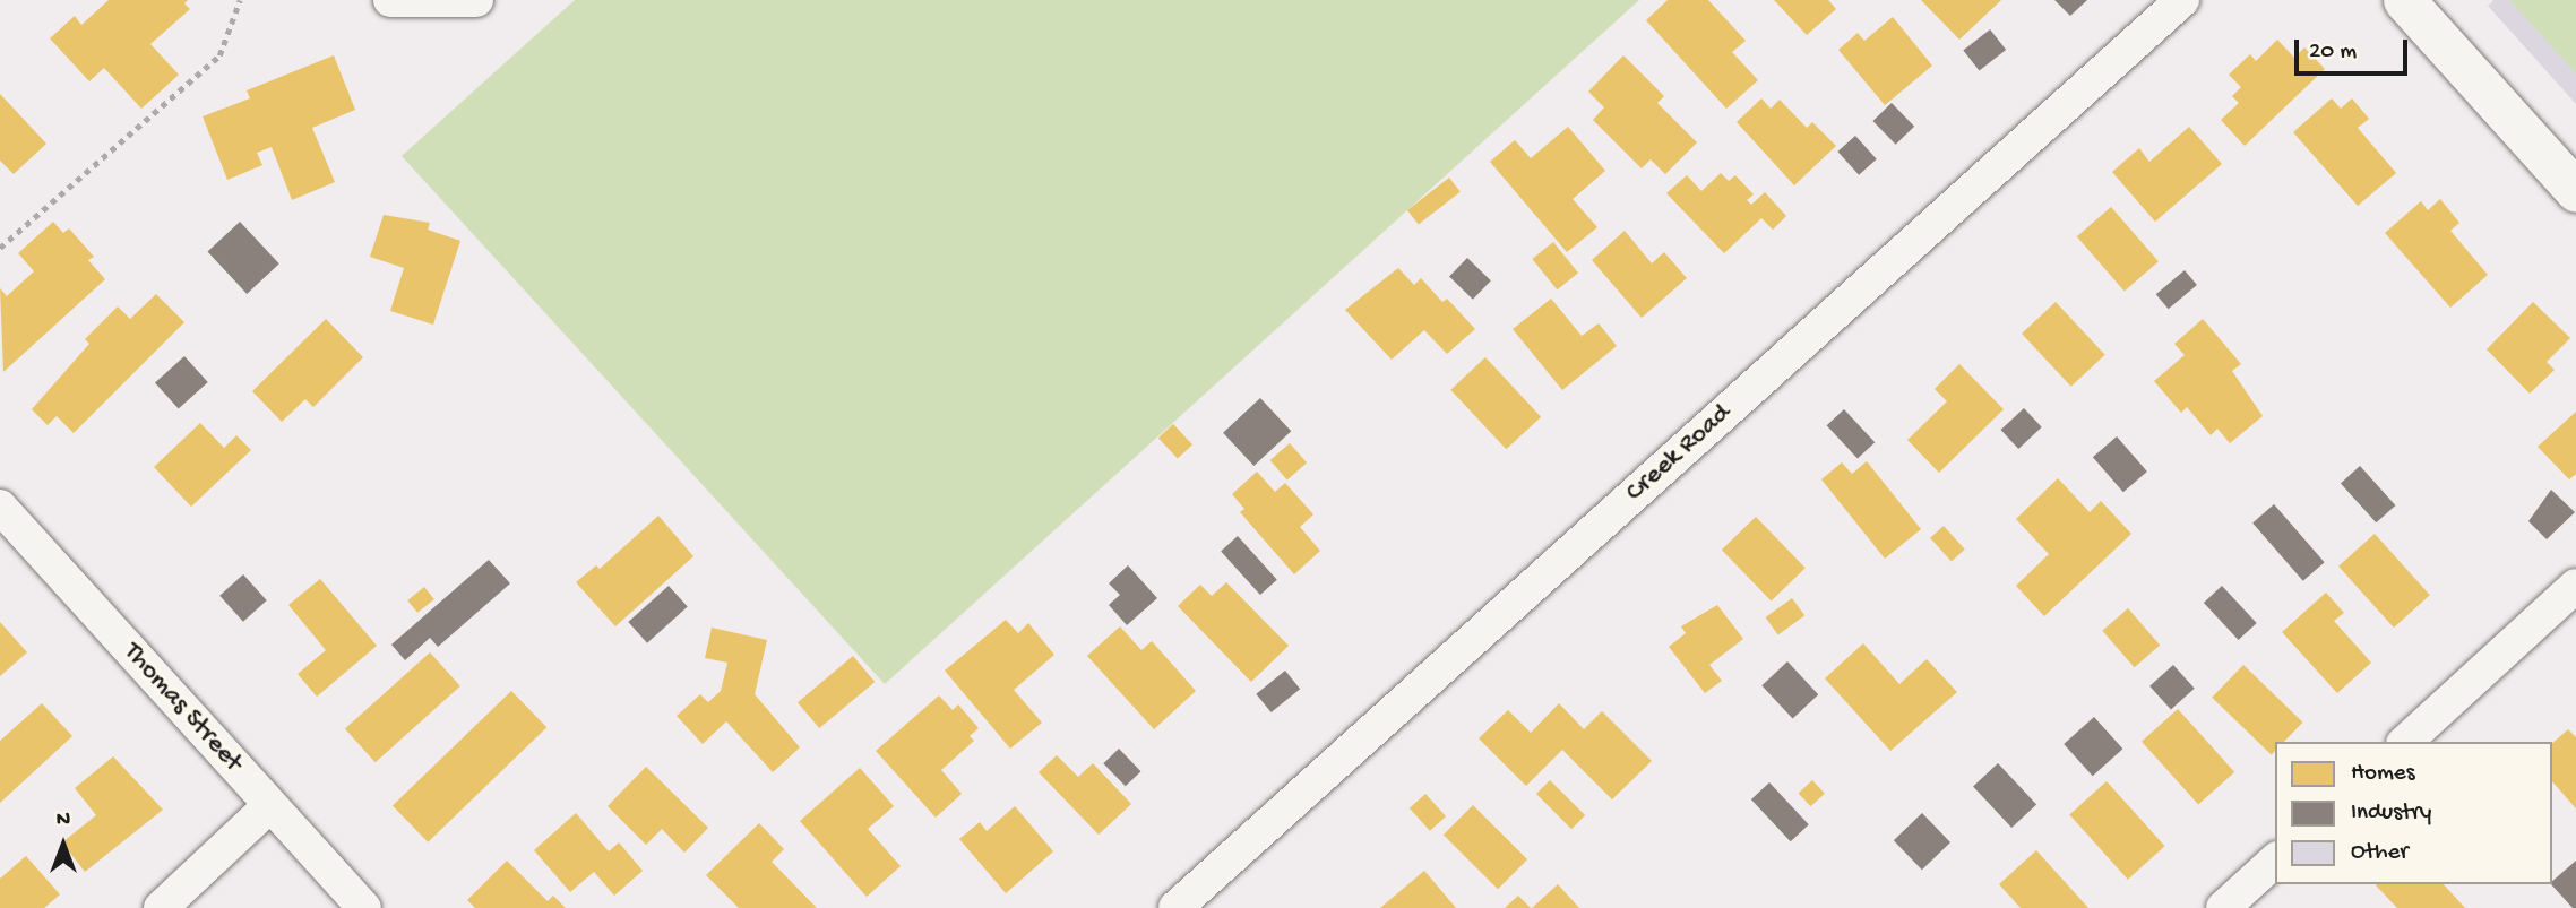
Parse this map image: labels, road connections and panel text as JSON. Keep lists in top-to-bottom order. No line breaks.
{"streets":{"street":["Creek Road","Thomas Street"]},"legend":["Homes","Industry","Other"],"scale_bar":"20 m","north":"top"}
